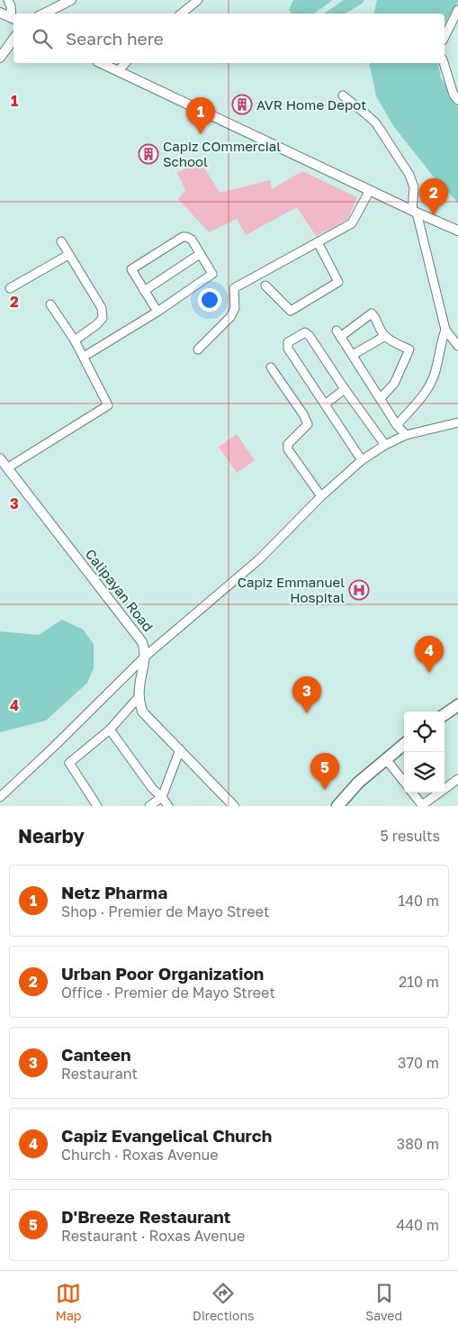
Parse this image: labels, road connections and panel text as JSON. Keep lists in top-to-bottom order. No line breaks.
{"streets":{"main road":["Calipayan Road"]},"places":{"building":["AVR Home Depot","Capiz COmmercial School"],"hospital":["Capiz Emmanuel Hospital"]},"page":{"search":"Search here","pins":["1","2","4","3","5"],"heading":["Nearby","5 results"],"list":[{"mark":"1","name":"Netz Pharma","note":"Shop · Premier de Mayo Street","value":"140 m"},{"mark":"2","name":"Urban Poor Organization","note":"Office · Premier de Mayo Street","value":"210 m"},{"mark":"3","name":"Canteen","note":"Restaurant","value":"370 m"},{"mark":"4","name":"Capiz Evangelical Church","note":"Church · Roxas Avenue","value":"380 m"},{"mark":"5","name":"D'Breeze Restaurant","note":"Restaurant · Roxas Avenue","value":"440 m"}],"nav":["Map","Directions","Saved"]},"grid":{"rows":["1","2","3","4"]}}
